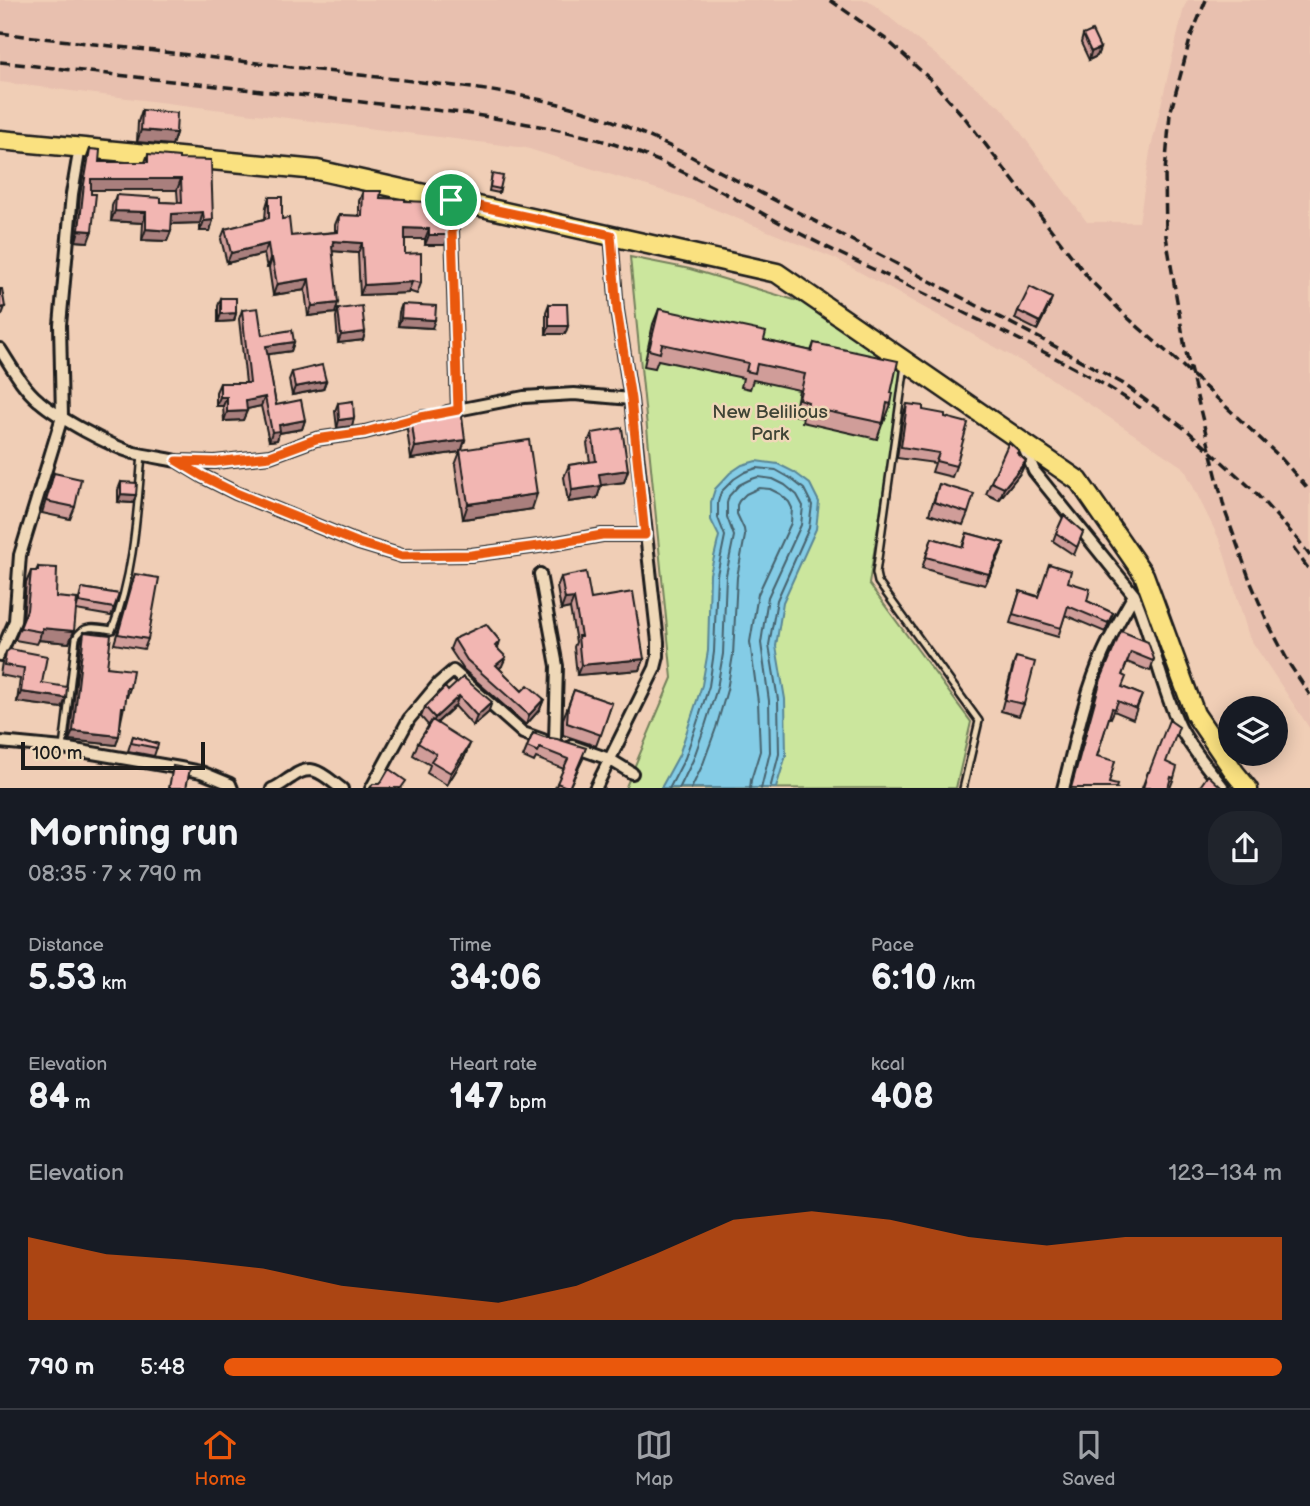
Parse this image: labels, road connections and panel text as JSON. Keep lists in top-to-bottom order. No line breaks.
{"parks":["New Belilious Park"],"scale_bar":"100 m","page":{"scale":"100 m","heading":["Morning run","08:35 · 7 × 790 m"],"stats":[["Distance","5.53 km"],["Time","34:06"],["Pace","6:10 /km"],["Elevation","84 m"],["Heart rate","147 bpm"],["kcal","408"]],"chart":["Elevation","123–134 m"],"list":[{"name":"790 m","note":"5:48"}],"tabs":["Home","Map","Saved"]}}
